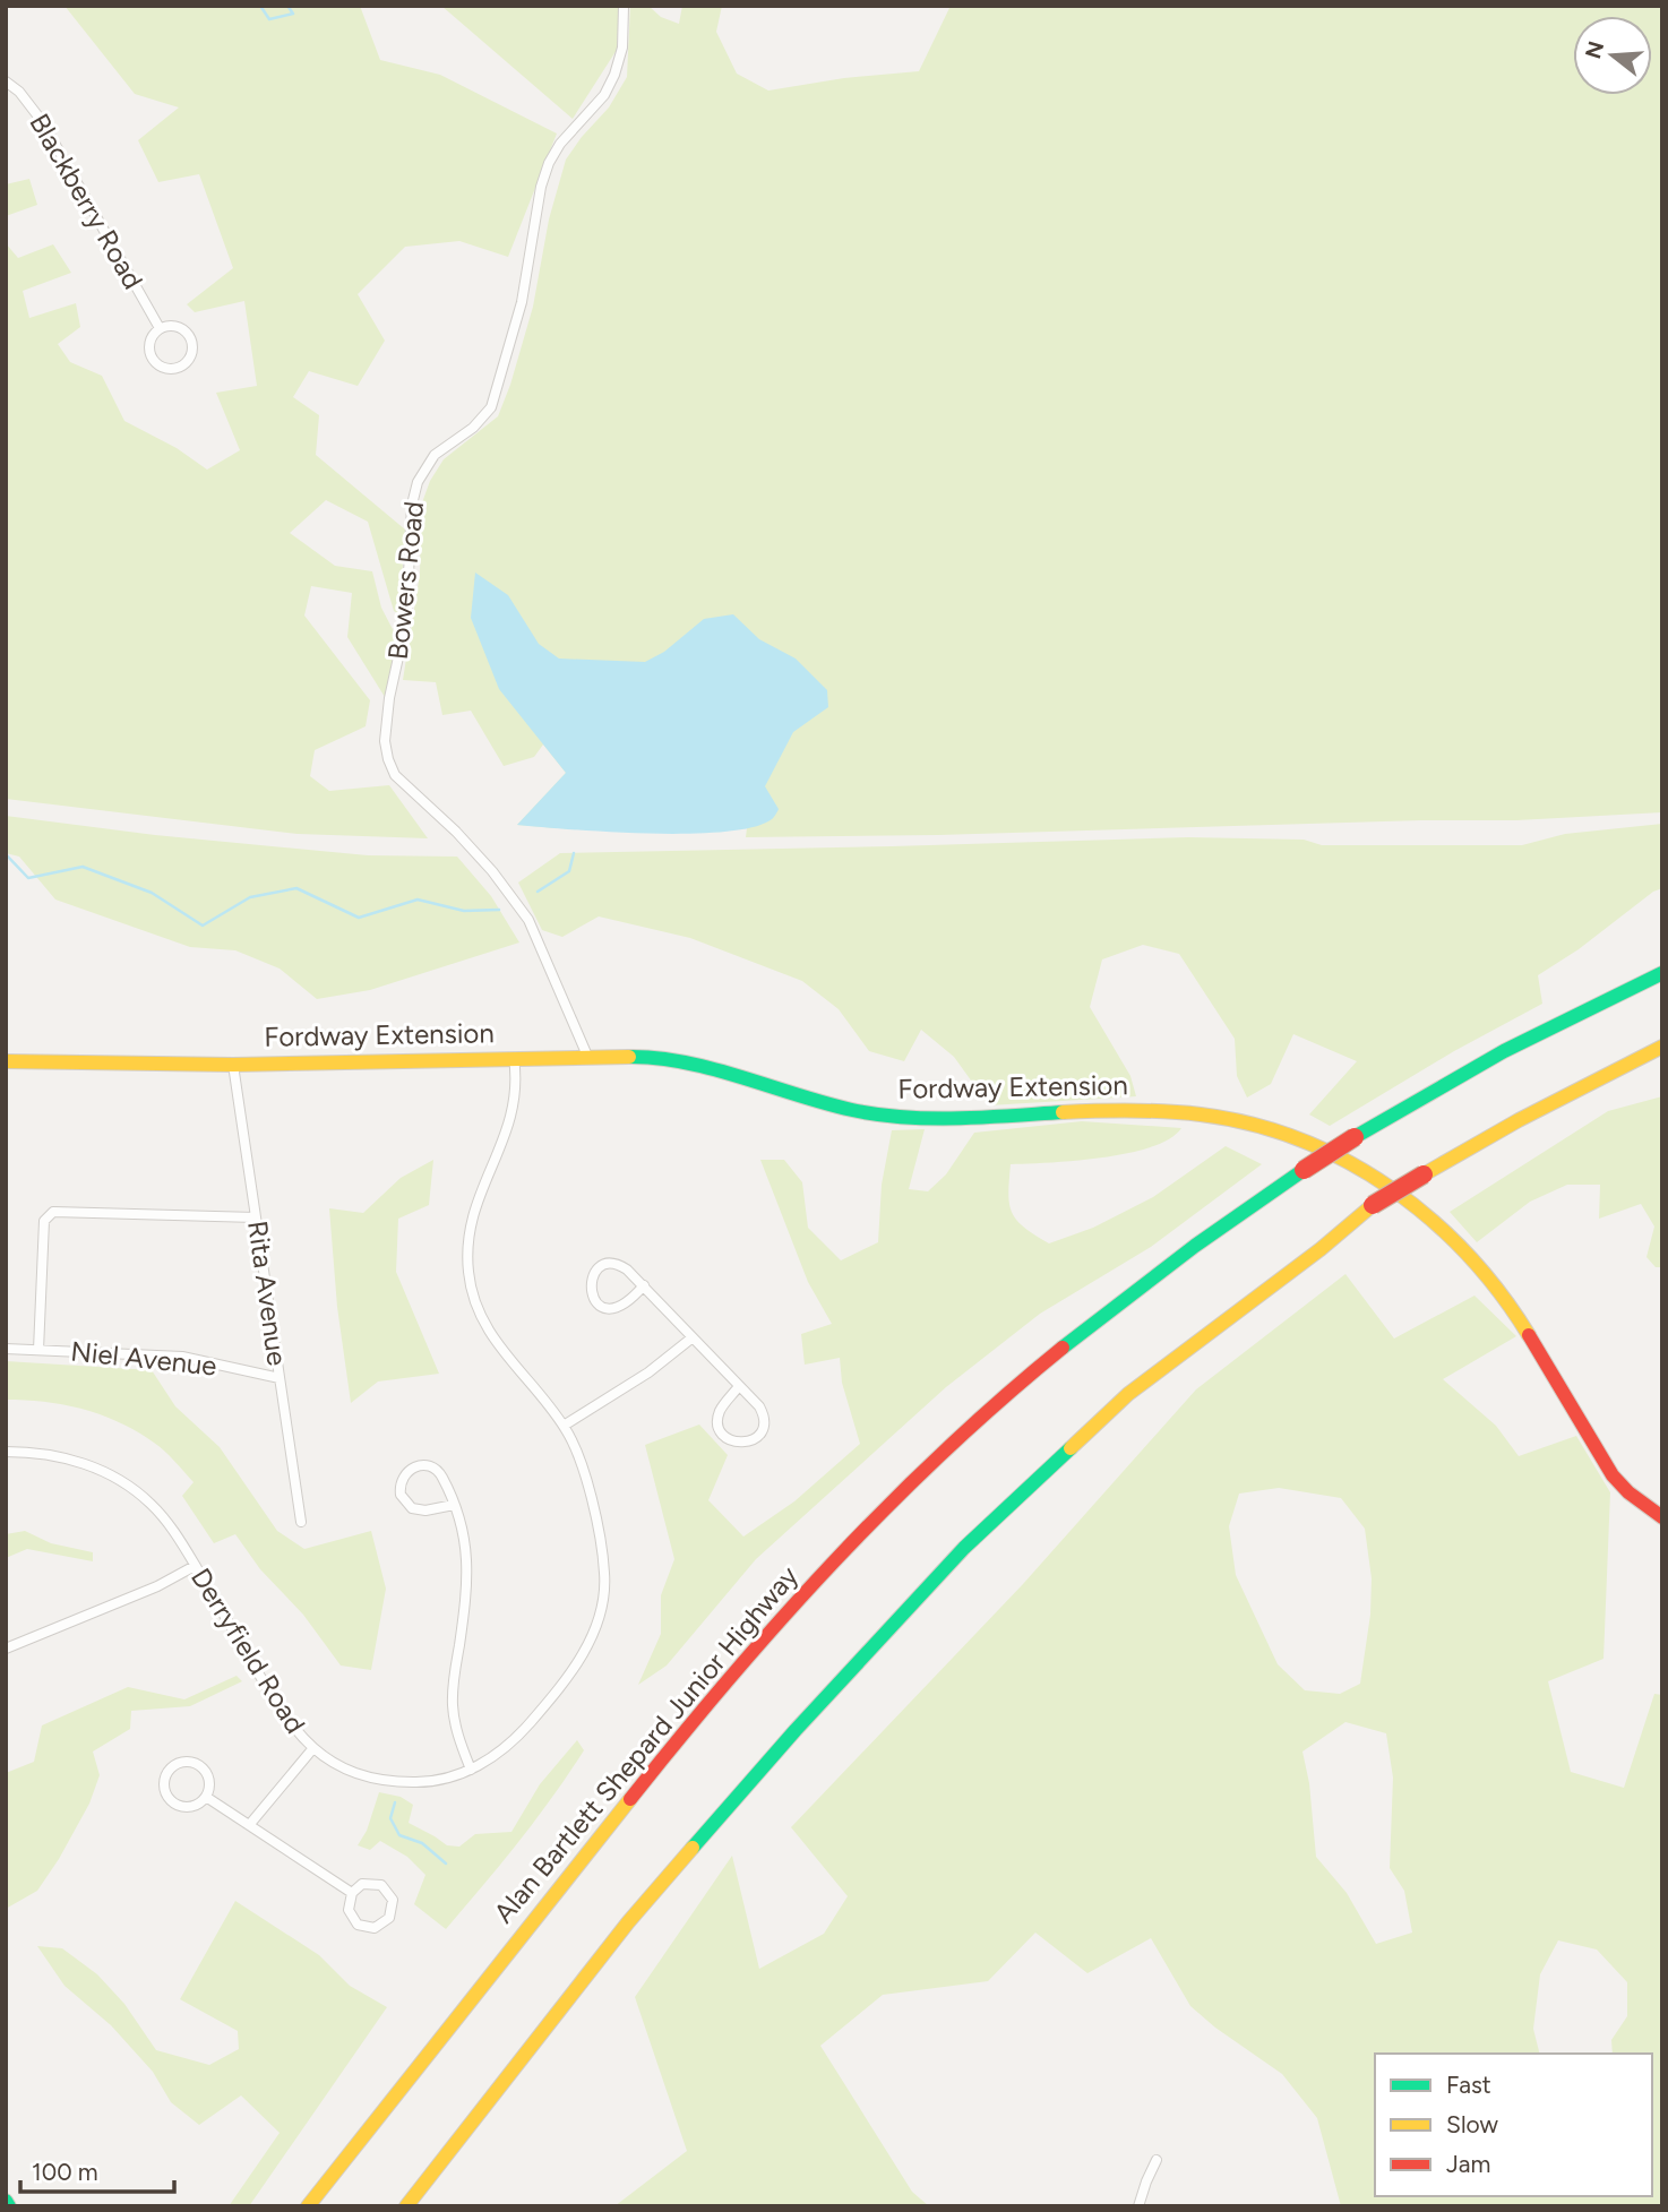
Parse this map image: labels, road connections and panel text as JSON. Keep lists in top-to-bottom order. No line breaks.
{"streets":{"main road":["Fordway Extension","Alan Bartlett Shepard Junior Highway"],"street":["Blackberry Road","Bowers Road","Rita Avenue","Niel Avenue","Derryfield Road"]},"crossings":[["Bowers Road","Fordway Extension"],["Fordway Extension","Rita Avenue"],["Fordway Extension","Derryfield Road"],["Rita Avenue","Niel Avenue"]],"legend":["Fast","Slow","Jam"],"scale_bar":"100 m","north":"left"}
